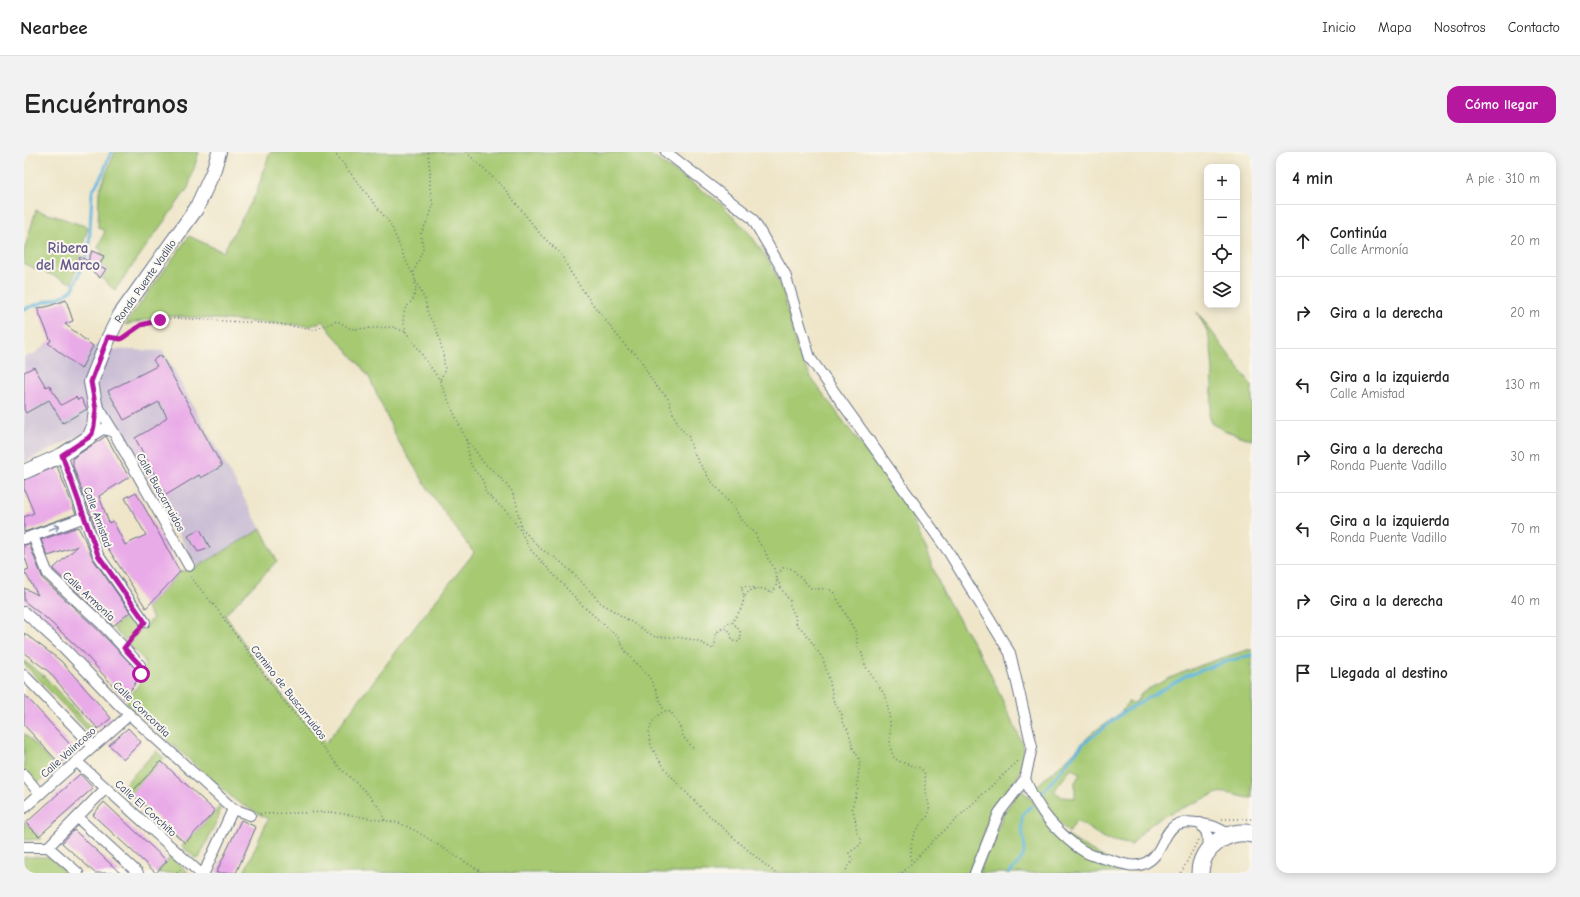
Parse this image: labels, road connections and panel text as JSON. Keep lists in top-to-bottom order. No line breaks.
{"streets":{"main road":["Ronda Puente Vadillo"],"street":["Calle Buscarruidos","Calle Amistad","Calle Armonía","Calle Concordia","Calle Valincoso","Calle El Corchito"],"path":["Camino de Buscarruidos"]},"crossings":[["Ronda Puente Vadillo","Calle Buscarruidos"],["Calle Buscarruidos","Camino de Buscarruidos"],["Calle Concordia","Calle Valincoso"],["Calle Valincoso","Calle El Corchito"]],"districts":["Ribera del Marco"],"page":{"header":"Nearbee","nav":["Inicio","Mapa","Nosotros","Contacto"],"buttons":"Cómo llegar","title":"Encuéntranos","heading":["4 min","A pie · 310 m"],"map_buttons":["+","−"],"list":[["Continúa","Calle Armonía","20 m"],["Gira a la derecha","20 m"],["Gira a la izquierda","Calle Amistad","130 m"],["Gira a la derecha","Ronda Puente Vadillo","30 m"],["Gira a la izquierda","Ronda Puente Vadillo","70 m"],["Gira a la derecha","40 m"],"Llegada al destino"]}}
